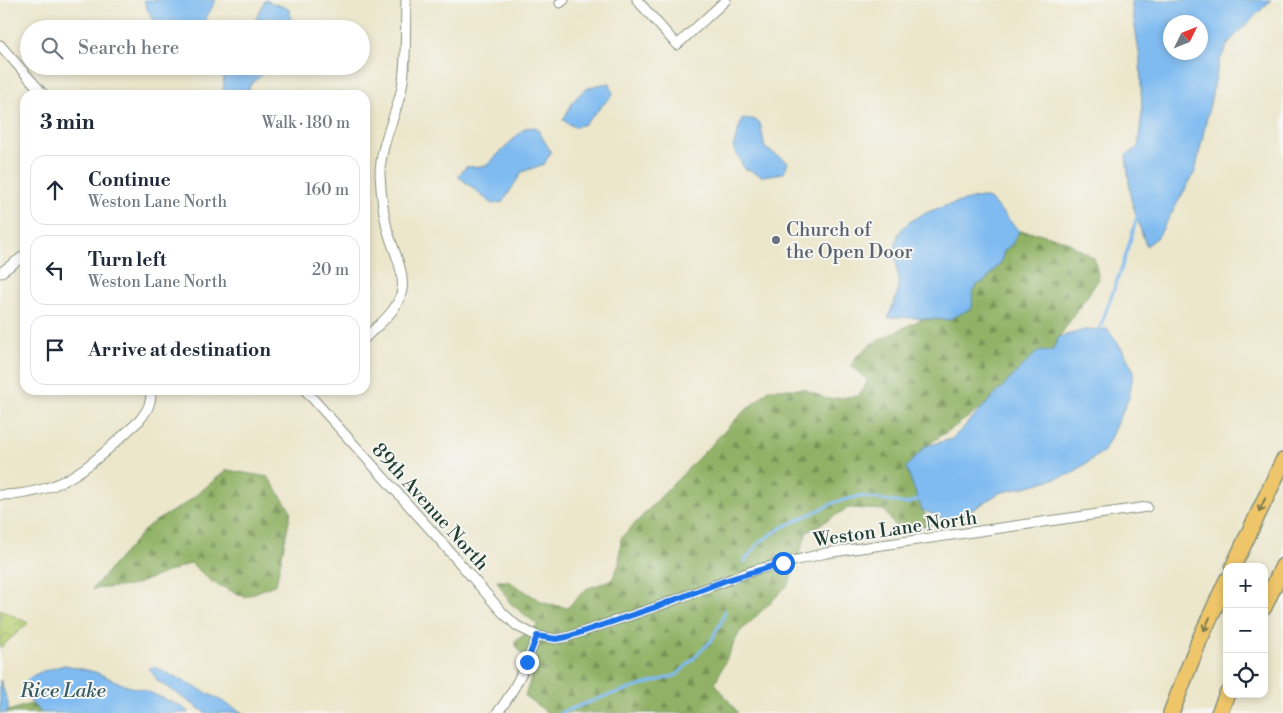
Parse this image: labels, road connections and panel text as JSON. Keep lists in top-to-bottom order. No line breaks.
{"streets":{"street":["89th Avenue North","Weston Lane North"]},"crossings":[["89th Avenue North","Weston Lane North"]],"water":["Rice Lake"],"places":["Church of the Open Door"],"north":"top right","page":{"search":"Search here","heading":["3 min","Walk · 180 m"],"list":[["Continue","Weston Lane North","160 m"],["Turn left","Weston Lane North","20 m"],"Arrive at destination"],"map_buttons":["+","−"]}}
